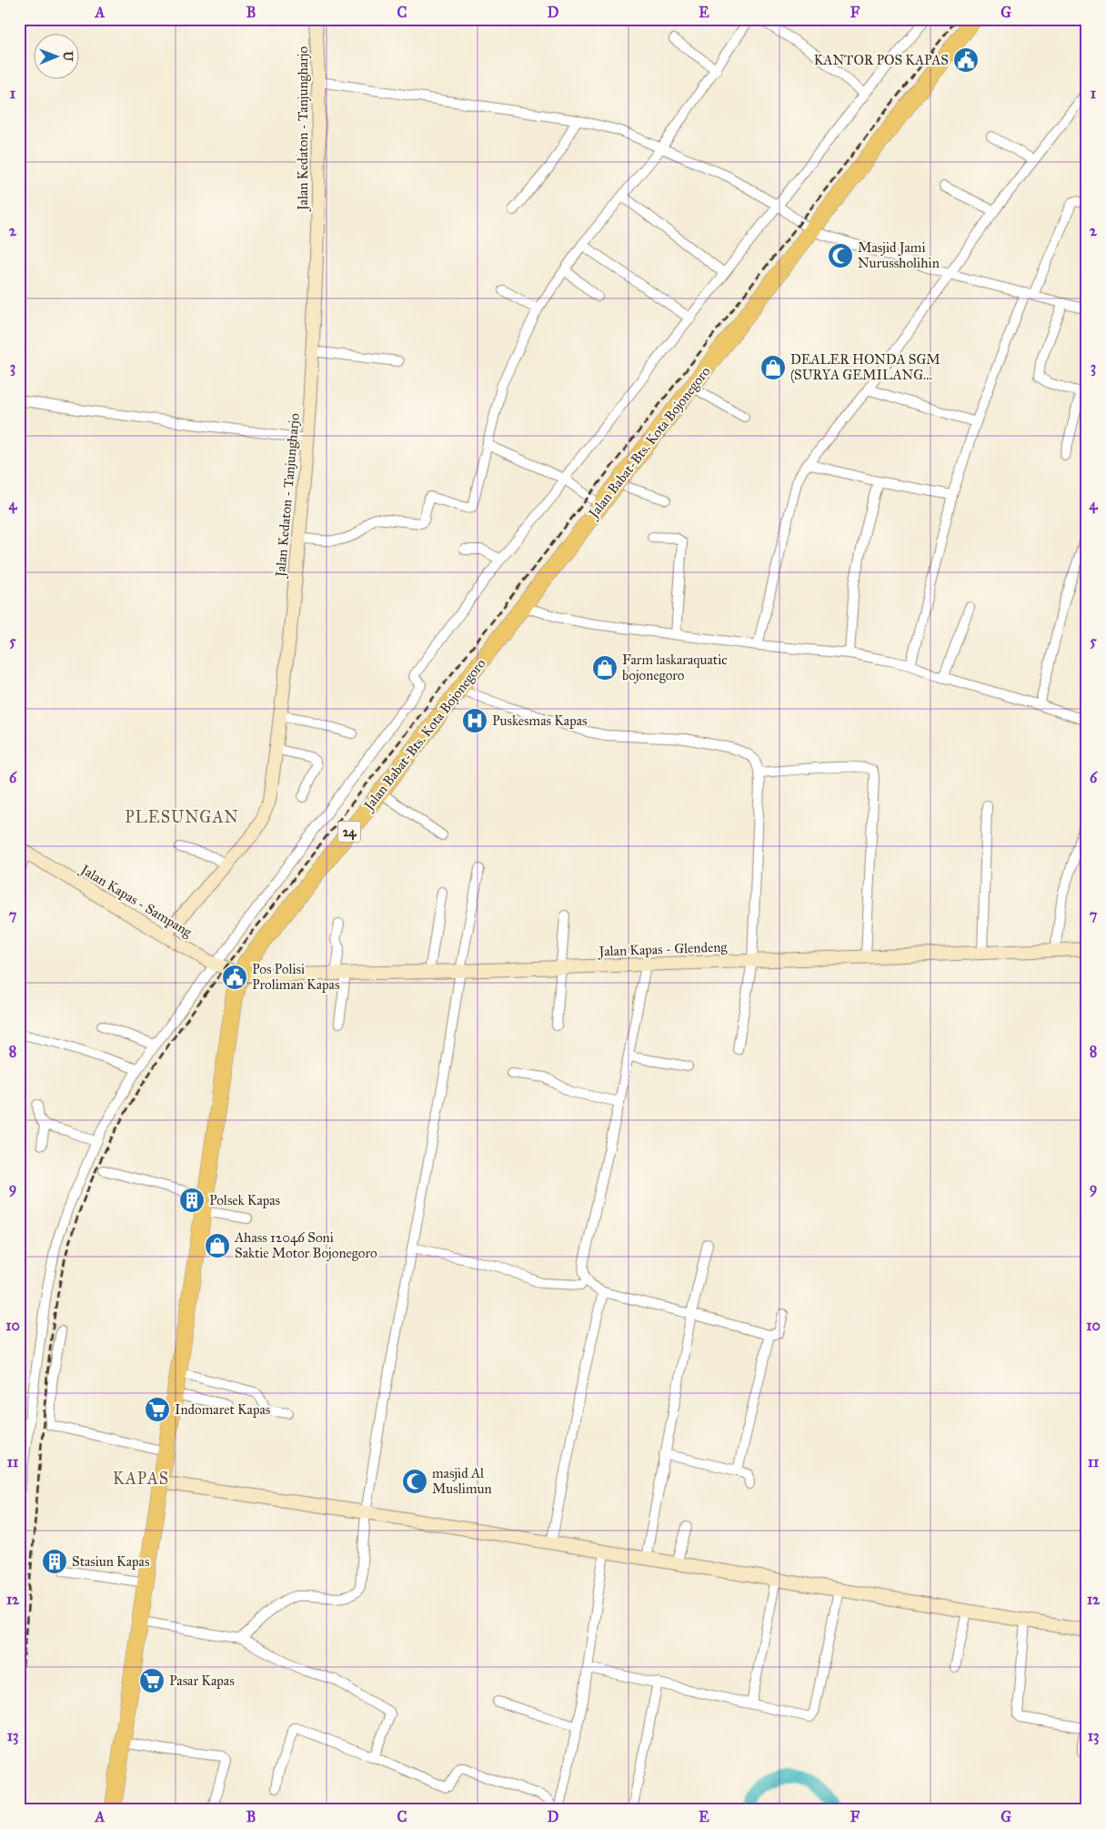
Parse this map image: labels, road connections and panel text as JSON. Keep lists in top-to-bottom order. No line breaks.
{"streets":{"highway":["Jalan Babat-Bts. Kota Bojonegoro","24"],"street":["Jalan Kedaton - Tanjungharjo","Jalan Kapas - Sampang","Jalan Kapas - Glendeng"]},"crossings":[["Jalan Kedaton - Tanjungharjo","Jalan Kapas - Sampang"],["Jalan Babat-Bts. Kota Bojonegoro","Jalan Kapas - Sampang"],["Jalan Babat-Bts. Kota Bojonegoro","Jalan Kapas - Glendeng"],["Jalan Kapas - Sampang","Jalan Kapas - Glendeng"]],"districts":["PLESUNGAN","KAPAS"],"places":{"public building":["KANTOR POS KAPAS","Pos Polisi Proliman Kapas"],"mosque":["Masjid Jami Nurussholihin","masjid Al Muslimun"],"shop":["DEALER HONDA SGM (SURYA GEMILANG…","Farm laskaraquatic bojonegoro","Ahass 12046 Soni Saktie Motor Bojonegoro"],"hospital":["Puskesmas Kapas"],"building":["Polsek Kapas","Stasiun Kapas"],"supermarket":["Indomaret Kapas","Pasar Kapas"]},"north":"right","grid":{"columns":["A","B","C","D","E","F","G"],"rows":["1","2","3","4","5","6","7","8","9","10","11","12","13"]}}
